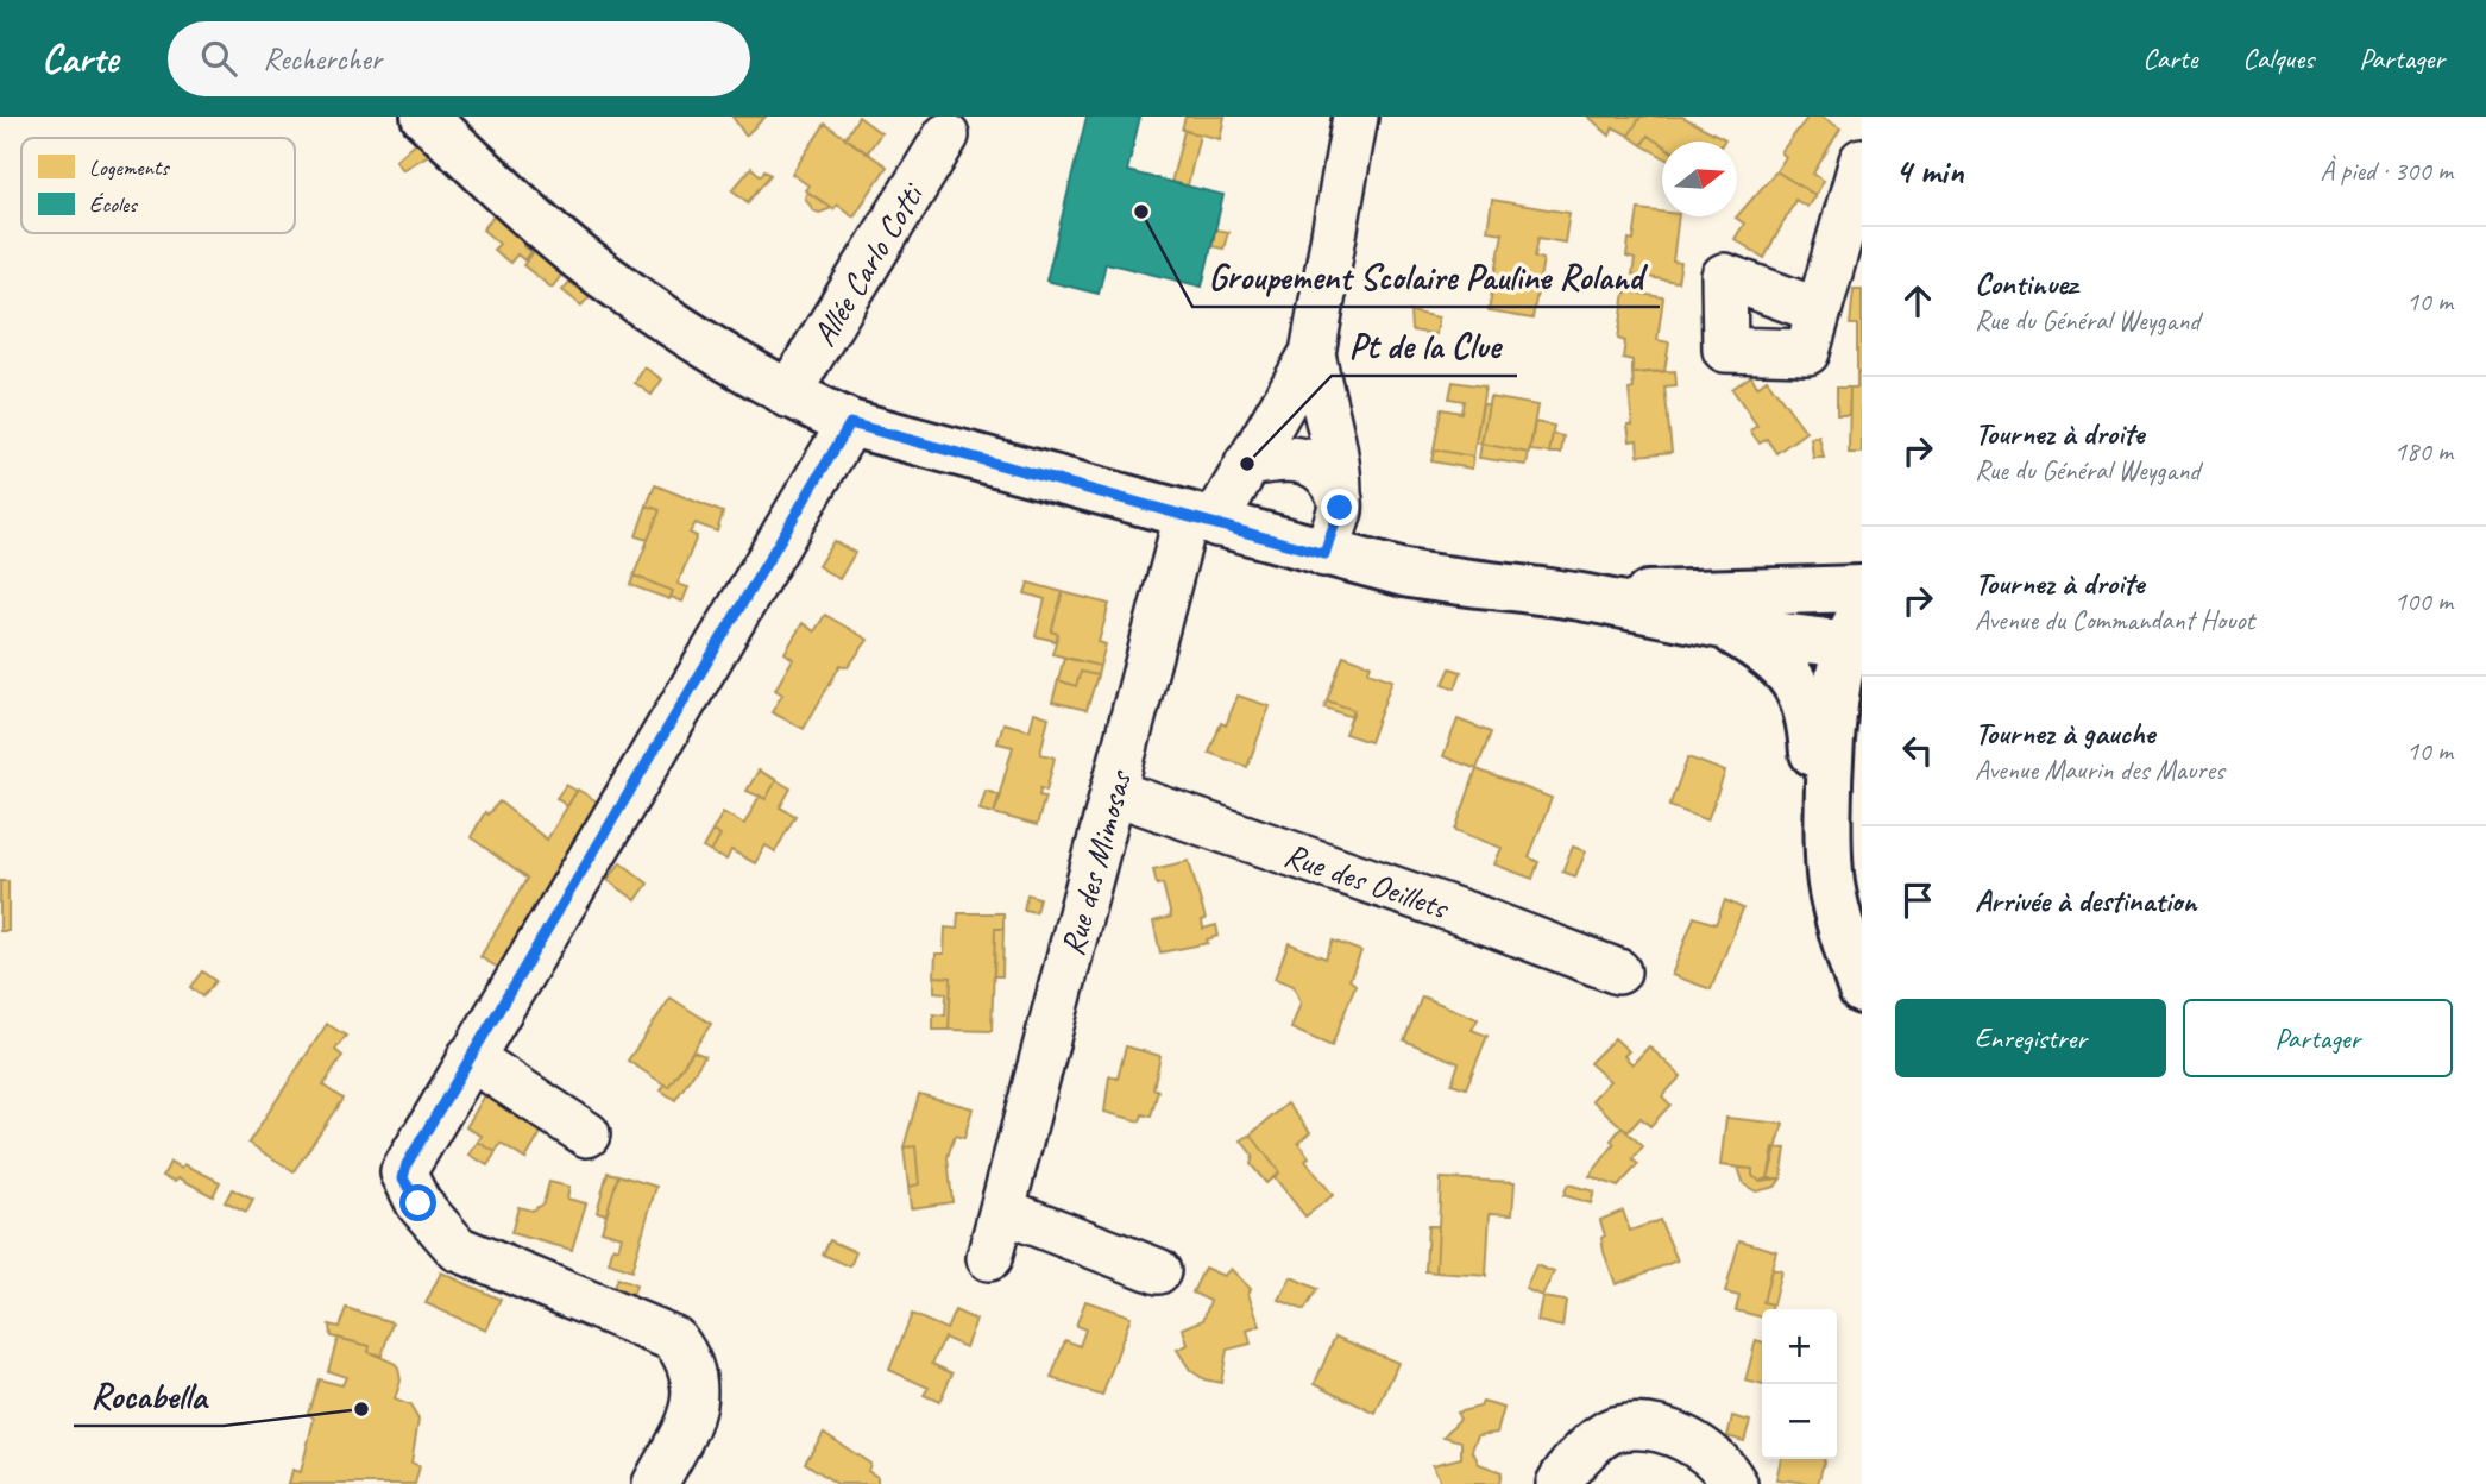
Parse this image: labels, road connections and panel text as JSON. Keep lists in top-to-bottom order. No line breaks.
{"streets":{"street":["Allée Carlo Cotti","Rue des Mimosas","Rue des Oeillets"]},"crossings":[["Rue des Mimosas","Rue des Oeillets"]],"places":["Groupement Scolaire Pauline Roland","Pt de la Clue","Rocabella"],"legend":["Logements","Écoles"],"north":"right","page":{"header":"Carte","search":"Rechercher","nav":["Carte","Calques","Partager"],"heading":["4 min","À pied · 300 m"],"list":[["Continuez","Rue du Général Weygand","10 m"],["Tournez à droite","Rue du Général Weygand","180 m"],["Tournez à droite","Avenue du Commandant Houot","100 m"],["Tournez à gauche","Avenue Maurin des Maures","10 m"],"Arrivée à destination"],"buttons":["Enregistrer","Partager"],"map_buttons":["+","−"]}}
